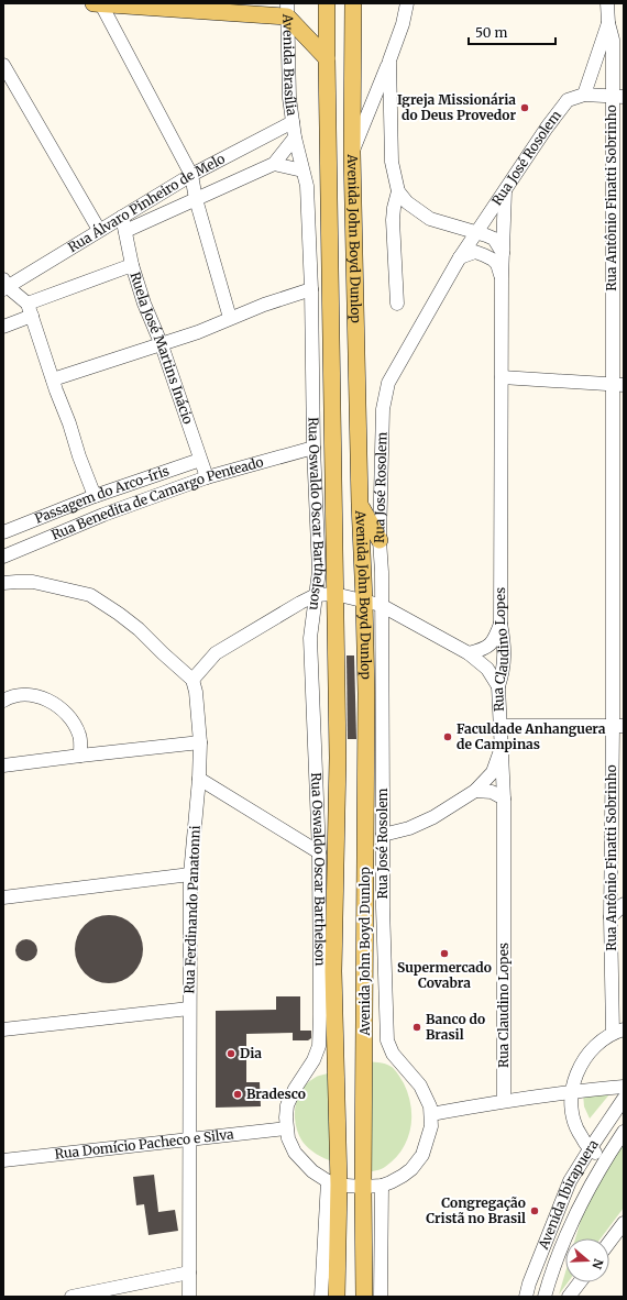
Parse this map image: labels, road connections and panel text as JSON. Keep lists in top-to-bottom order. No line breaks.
{"streets":{"main road":["Avenida Brasília","Avenida John Boyd Dunlop"],"street":["Rua José Rosolem","Rua Antônio Finatti Sobrinho","Rua Álvaro Pinheiro de Melo","Ruela José Martins Inácio","Passagem do Arco-íris","Rua Benedita de Camargo Penteado","Rua Oswaldo Oscar Barthelson","Rua Claudino Lopes","Rua Ferdinando Panatonni","Rua Domício Pacheco e Silva","Avenida Ibirapuera"]},"crossings":[["Avenida Brasília","Rua Álvaro Pinheiro de Melo"],["Avenida Brasília","Rua Oswaldo Oscar Barthelson"],["Rua José Rosolem","Avenida John Boyd Dunlop"],["Rua José Rosolem","Rua Claudino Lopes"],["Rua Antônio Finatti Sobrinho","Avenida Ibirapuera"],["Rua Álvaro Pinheiro de Melo","Ruela José Martins Inácio"],["Rua Álvaro Pinheiro de Melo","Rua Oswaldo Oscar Barthelson"],["Avenida John Boyd Dunlop","Rua Oswaldo Oscar Barthelson"],["Avenida John Boyd Dunlop","Rua Domício Pacheco e Silva"],["Ruela José Martins Inácio","Passagem do Arco-íris"],["Ruela José Martins Inácio","Rua Benedita de Camargo Penteado"],["Rua Benedita de Camargo Penteado","Rua Oswaldo Oscar Barthelson"],["Rua Ferdinando Panatonni","Rua Domício Pacheco e Silva"]],"places":["Igreja Missionária do Deus Provedor","Faculdade Anhanguera de Campinas","Supermercado Covabra","Banco do Brasil","Dia","Bradesco","Congregação Cristã no Brasil"],"scale_bar":"50 m","north":"right"}
